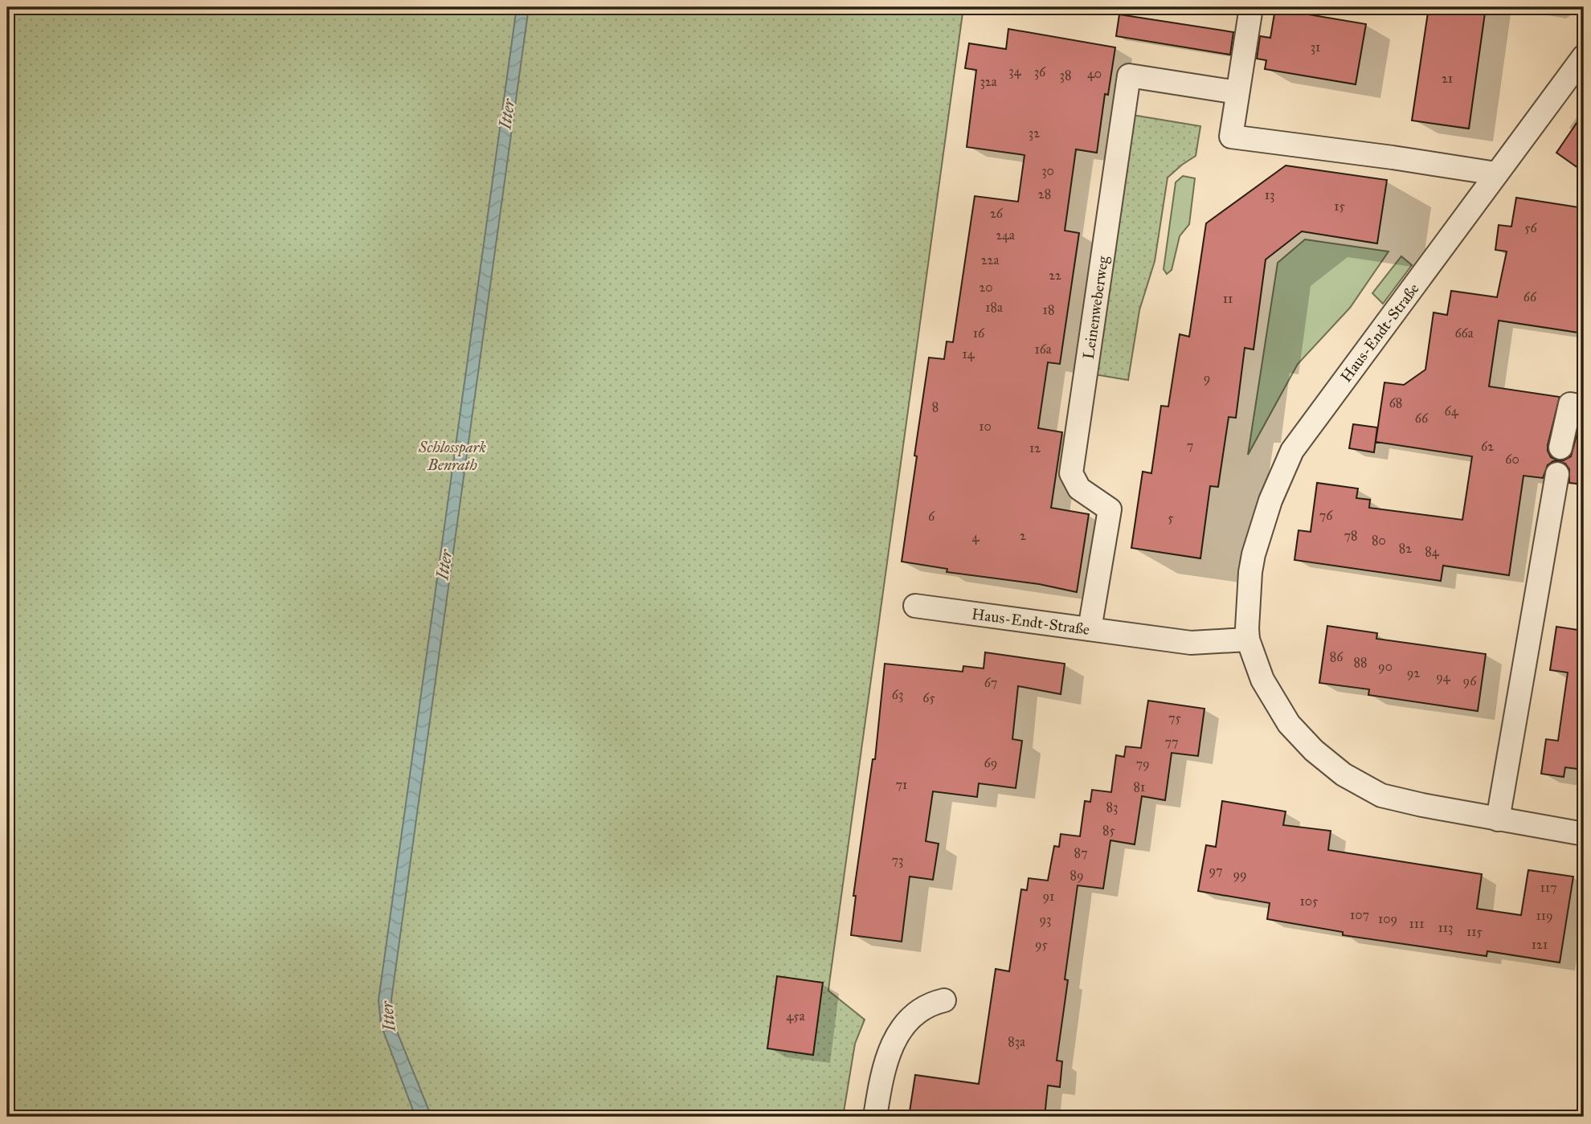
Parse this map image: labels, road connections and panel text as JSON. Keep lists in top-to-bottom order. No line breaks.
{"streets":{"street":["Leinenweberweg","Haus-Endt-Straße"]},"crossings":[["Leinenweberweg","Haus-Endt-Straße"]],"water":["Itter"],"parks":["Schlosspark Benrath"],"house_numbers":["31","34","36","40","38","21","32a","32","30","28","13","15","26","56","24a","22a","22","20","66","11","18a","18","16","66a","16a","14","9","68","8","64","66","10","7","62","12","60","76","6","5","2","78","4","80","82","84","86","88","90","92","94","96","67","63","65","75","77","69","79","71","81","83","85","87","73","97","99","89","117","91","105","107","119","109","93","111","113","115","95","121","45a","83a"]}
